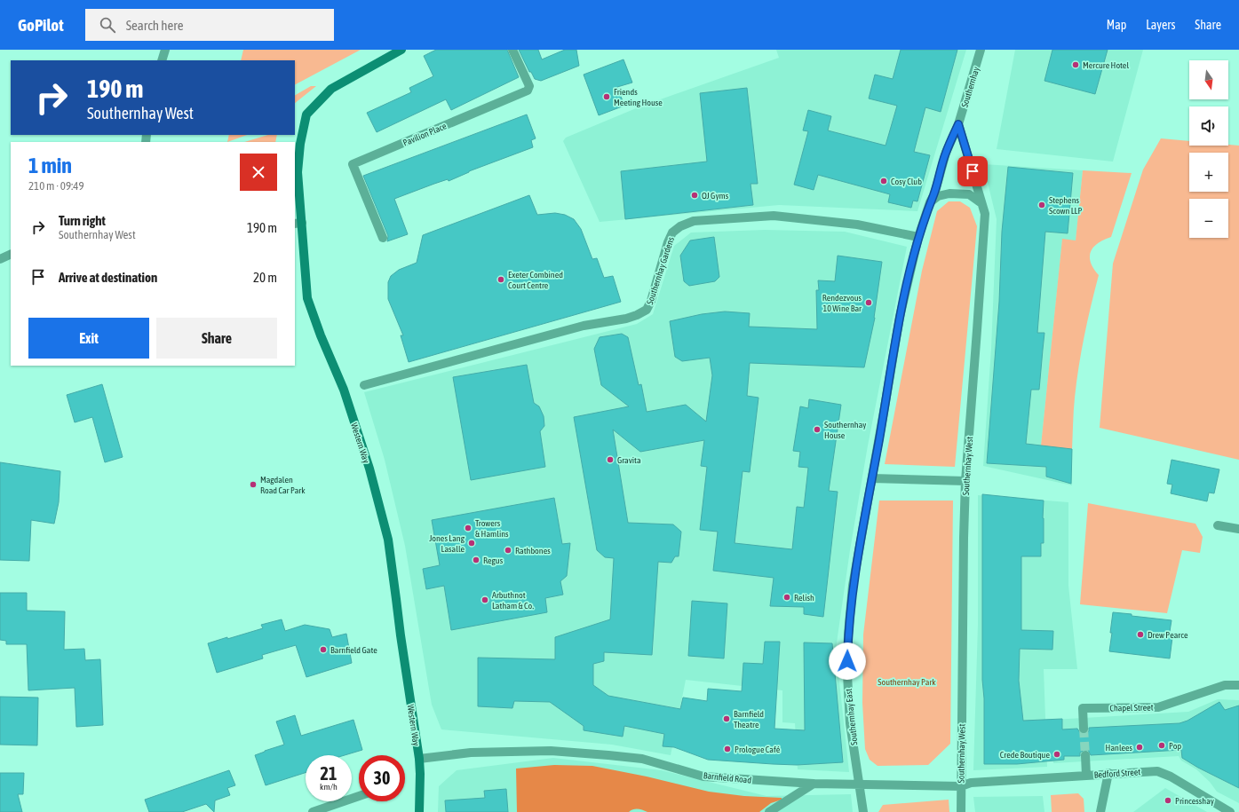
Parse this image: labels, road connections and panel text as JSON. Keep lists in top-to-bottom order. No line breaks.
{"streets":{"main road":["Western Way"],"street":["Southernhay","Pavilion Place","Southernhay Gardens","Southernhay West","Chapel Street","Southernhay East","Bedford Street","Barnfield Road"]},"crossings":[["Southernhay","Southernhay West"],["Southernhay","Southernhay East"],["Southernhay Gardens","Southernhay East"],["Western Way","Barnfield Road"],["Southernhay West","Southernhay East"],["Southernhay West","Barnfield Road"],["Southernhay East","Barnfield Road"],["Bedford Street","Barnfield Road"]],"parks":["Southernhay Park"],"places":["Mercure Hotel","Friends Meeting House","Cosy Club","OJ Gyms","Stephens Scown LLP","Exeter Combined Court Centre","Rendezvous 10 Wine Bar","Southernhay House","Gravita","Magdalen Road Car Park","Trowers & Hamlins","Jones Lang Lasalle","Rathbones","Regus","Relish","Arbuthnot Latham & Co.","Drew Pearce","Barnfield Gate","Barnfield Theatre","Pop","Hanlees","Prologue Café","Crede Boutique","Princesshay"],"north":"bottom","page":{"header":"GoPilot","search":"Search here","nav":["Map","Layers","Share"],"map_buttons":["+","−"],"turn":["190 m","Southernhay West"],"heading":["1 min","210 m · 09:49"],"list":[{"name":"Turn right","note":"Southernhay West","value":"190 m"},{"name":"Arrive at destination","value":"20 m"}],"buttons":["Exit","Share"],"speed":"21 km/h","limit":"30"}}
